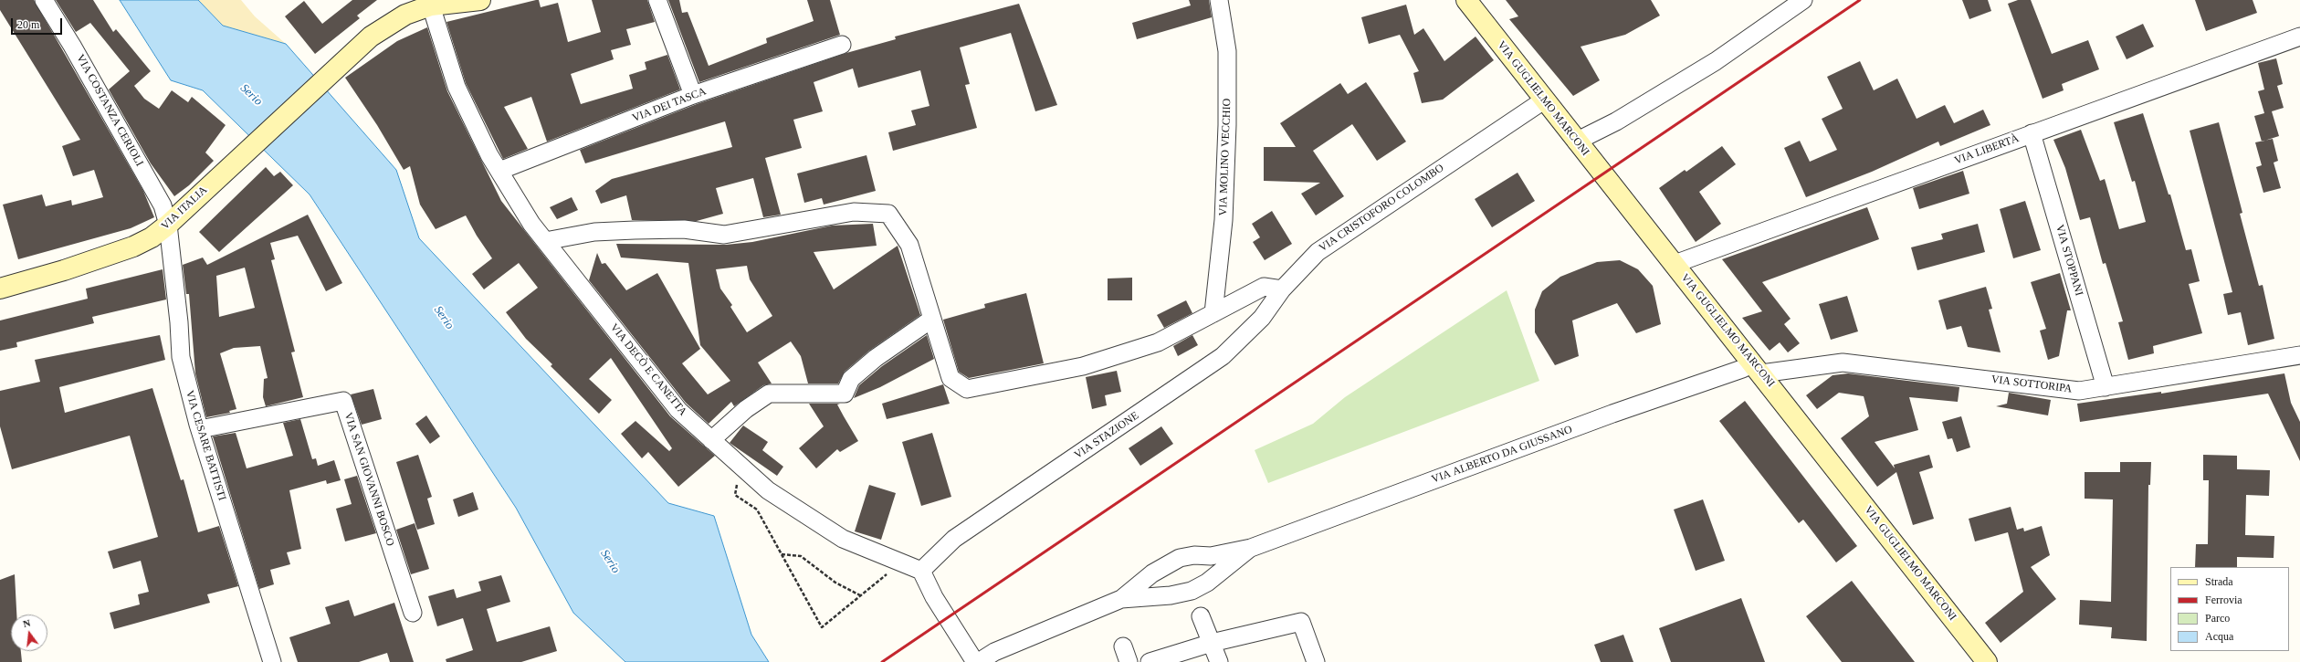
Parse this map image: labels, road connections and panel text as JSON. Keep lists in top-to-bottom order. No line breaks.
{"streets":{"main road":["VIA GUGLIELMO MARCONI","VIA ITALIA"],"street":["VIA DEI TASCA","VIA COSTANZA CERIOLI","VIA LIBERTÀ","VIA MOLINO VECCHIO","VIA CRISTOFORO COLOMBO","VIA STOPPANI","VIA DECÒ E CANETTA","VIA SOTTORIPA","VIA STAZIONE","VIA CESARE BATTISTI","VIA ALBERTO DA GIUSSANO","VIA SAN GIOVANNI BOSCO"]},"crossings":[["VIA GUGLIELMO MARCONI","VIA LIBERTÀ"],["VIA GUGLIELMO MARCONI","VIA CRISTOFORO COLOMBO"],["VIA GUGLIELMO MARCONI","VIA SOTTORIPA"],["VIA GUGLIELMO MARCONI","VIA ALBERTO DA GIUSSANO"],["VIA DEI TASCA","VIA DECÒ E CANETTA"],["VIA COSTANZA CERIOLI","VIA ITALIA"],["VIA COSTANZA CERIOLI","VIA CESARE BATTISTI"],["VIA LIBERTÀ","VIA STOPPANI"],["VIA ITALIA","VIA DECÒ E CANETTA"],["VIA ITALIA","VIA CESARE BATTISTI"],["VIA CRISTOFORO COLOMBO","VIA STAZIONE"],["VIA STOPPANI","VIA SOTTORIPA"],["VIA DECÒ E CANETTA","VIA STAZIONE"],["VIA SOTTORIPA","VIA ALBERTO DA GIUSSANO"],["VIA CESARE BATTISTI","VIA SAN GIOVANNI BOSCO"]],"water":["Serio"],"legend":["Strada","Ferrovia","Parco","Acqua"],"scale_bar":"20 m","north":"top"}
